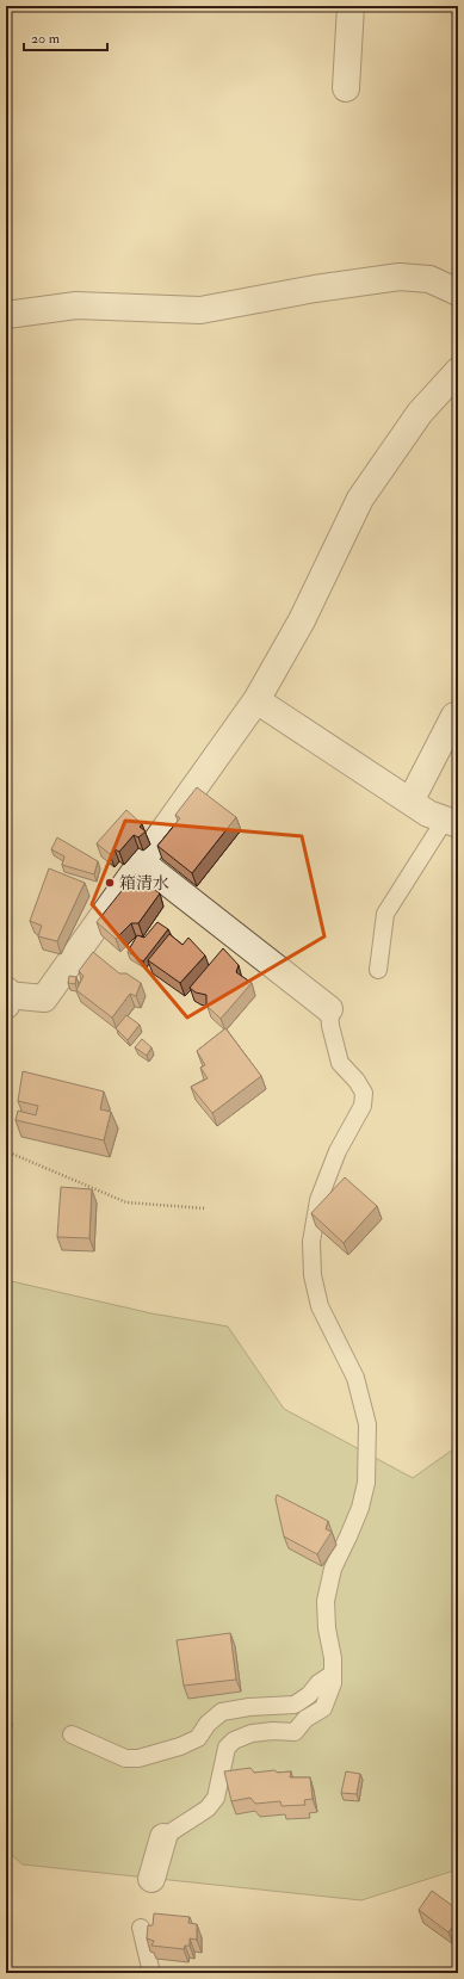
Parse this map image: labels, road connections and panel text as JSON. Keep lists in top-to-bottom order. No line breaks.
{"places":["箱清水"],"scale_bar":"20 m"}
